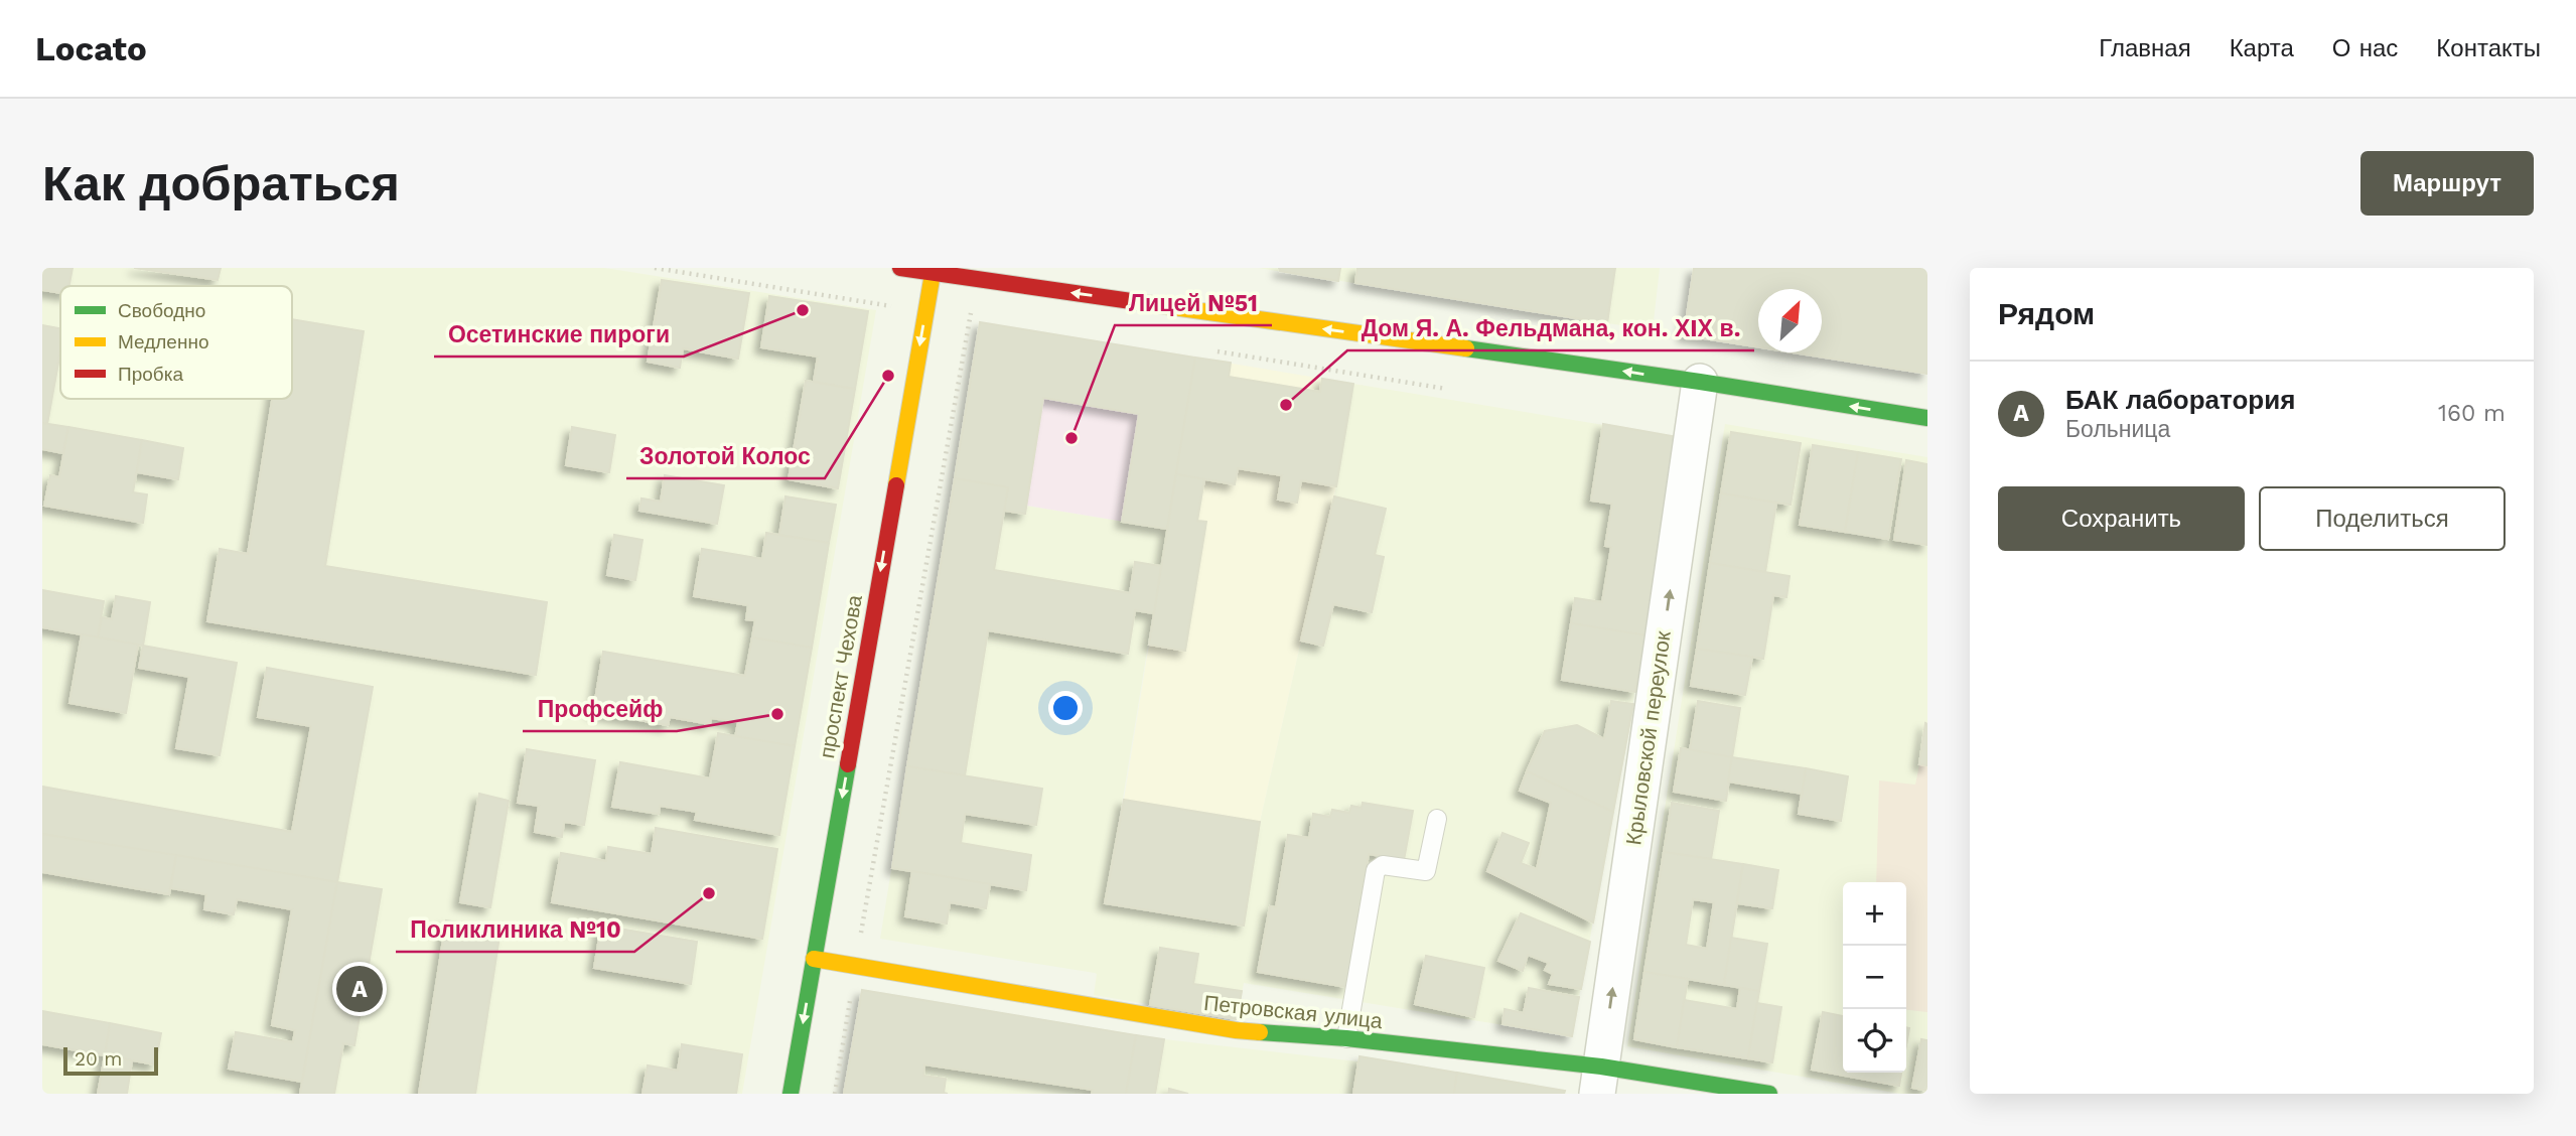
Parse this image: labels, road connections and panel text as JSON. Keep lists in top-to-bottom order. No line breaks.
{"streets":{"street":["проспект Чехова","Крыловской переулок","Петровская улица"]},"crossings":[["проспект Чехова","Петровская улица"],["Крыловской переулок","Петровская улица"]],"one_way":["проспект Чехова","Крыловской переулок"],"places":["Осетинские пироги","Золотой Колос","Дом Я. А. Фельдмана, кон. ХIХ в.","Лицей №51","Профсейф","Поликлиника №10"],"legend":["Свободно","Медленно","Пробка"],"scale_bar":"20 m","north":"top right","page":{"header":"Locato","nav":["Главная","Карта","О нас","Контакты"],"buttons":["Маршрут",["Сохранить","Поделиться"]],"title":"Как добраться","heading":"Рядом","list":[{"mark":"A","name":"БАК лаборатория","note":"Больница","value":"160 m"}],"map_buttons":["+","−"],"pins":"A","scale":"20 m"}}
